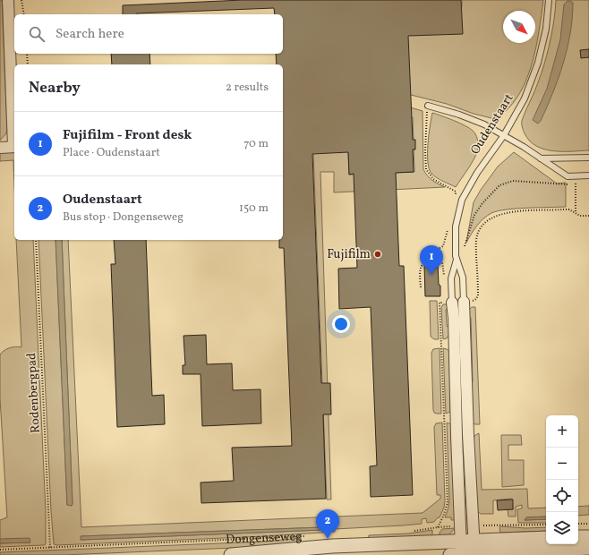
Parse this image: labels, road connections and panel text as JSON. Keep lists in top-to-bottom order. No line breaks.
{"streets":{"street":["Oudenstaart","Dongenseweg"],"path":["Rodenbergpad"]},"crossings":[["Oudenstaart","Dongenseweg"],["Rodenbergpad","Dongenseweg"]],"places":["Fujifilm"],"north":"bottom right","page":{"search":"Search here","heading":["Nearby","2 results"],"list":[{"mark":"1","name":"Fujifilm - Front desk","note":"Place · Oudenstaart","value":"70 m"},{"mark":"2","name":"Oudenstaart","note":"Bus stop · Dongenseweg","value":"150 m"}],"pins":["1","2"],"map_buttons":["+","−"]}}
